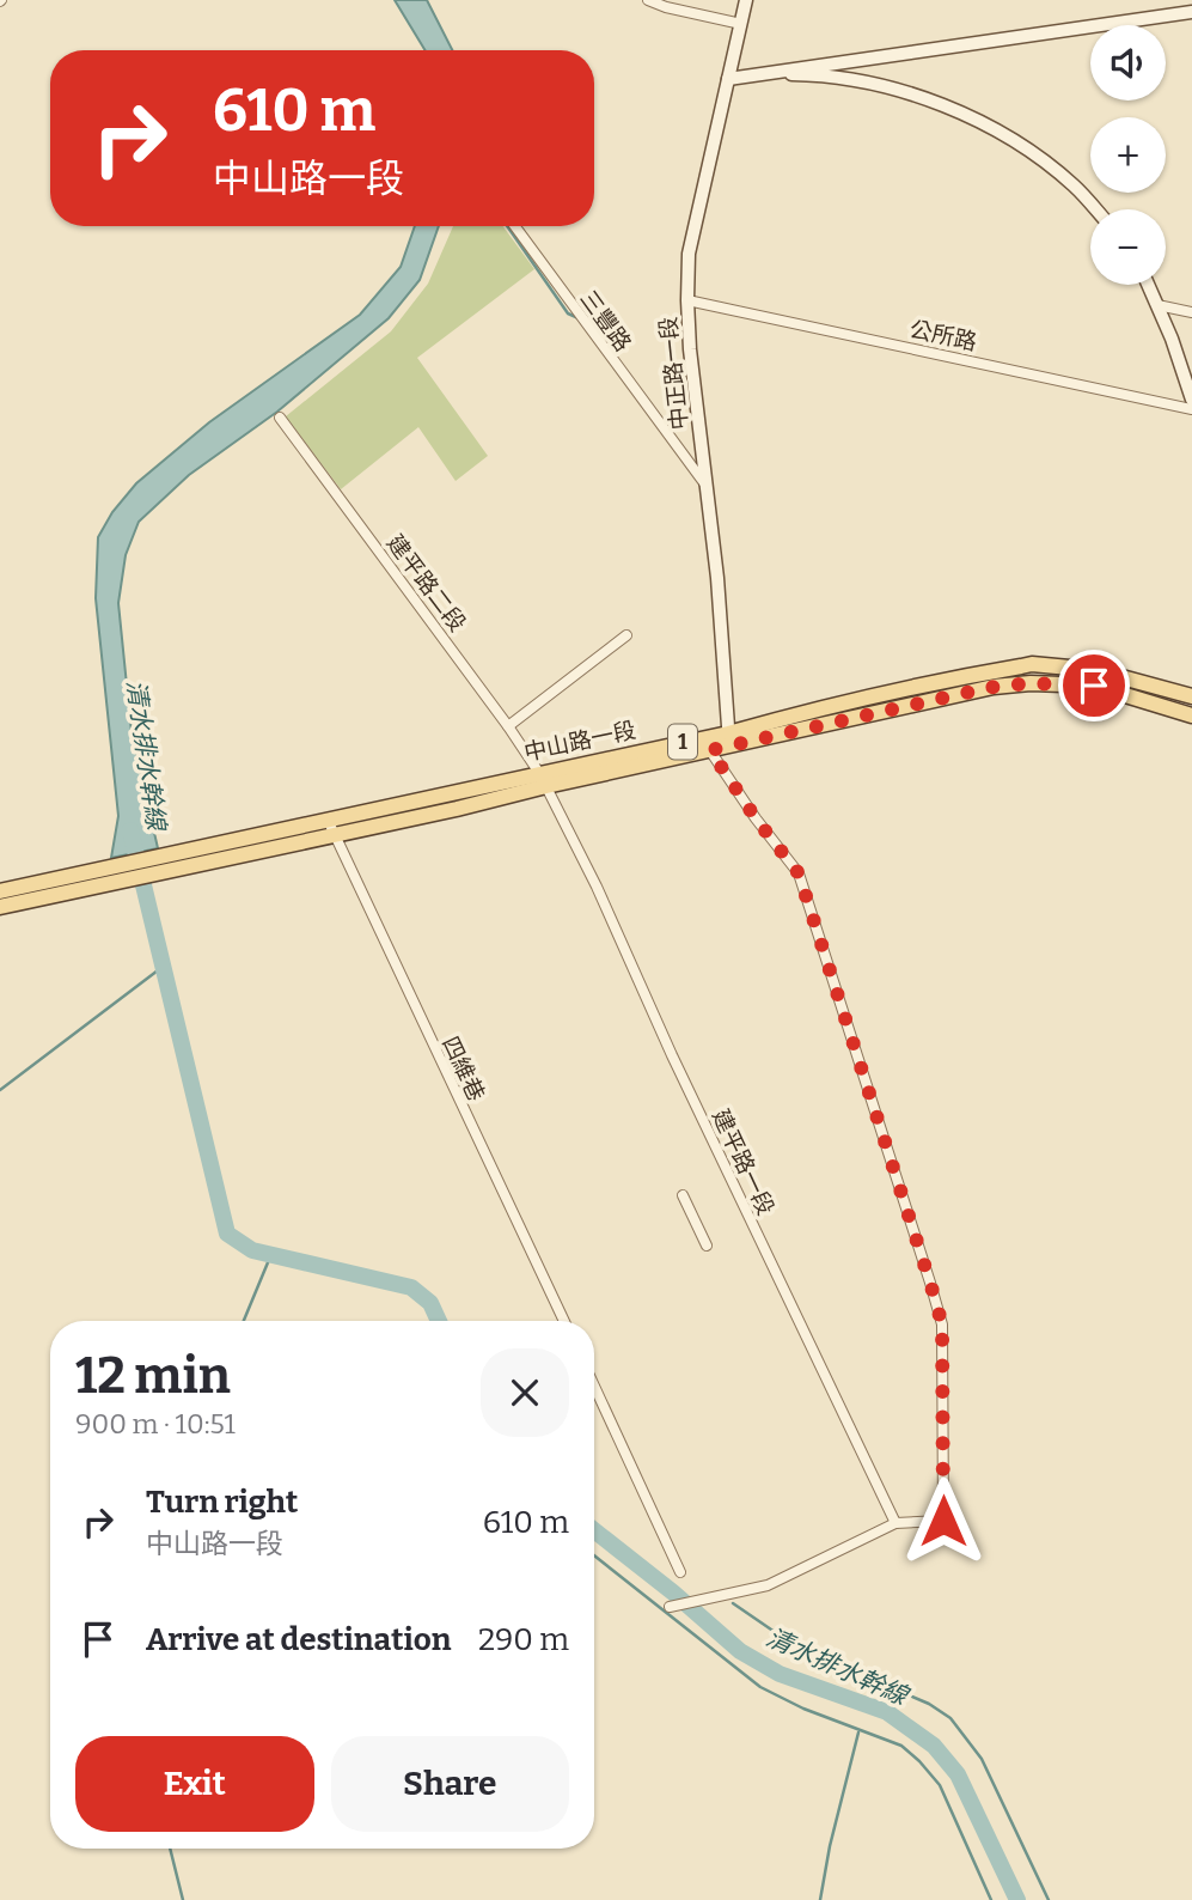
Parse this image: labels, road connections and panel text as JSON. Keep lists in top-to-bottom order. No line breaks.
{"streets":{"main road":["中山路一段","1"],"street":["三豐路","公所路","中正路一段","建平路二段","四維巷","建平路一段"]},"crossings":[["三豐路","中正路一段"],["公所路","中正路一段"],["中正路一段","中山路一段"],["建平路二段","中山路一段"],["建平路二段","建平路一段"],["中山路一段","1"],["中山路一段","四維巷"],["中山路一段","建平路一段"]],"water":["清水排水幹線"],"page":{"map_buttons":["+","−"],"turn":["610 m","中山路一段"],"heading":["12 min","900 m · 10:51"],"list":[{"name":"Turn right","note":"中山路一段","value":"610 m"},{"name":"Arrive at destination","value":"290 m"}],"buttons":["Exit","Share"]}}
